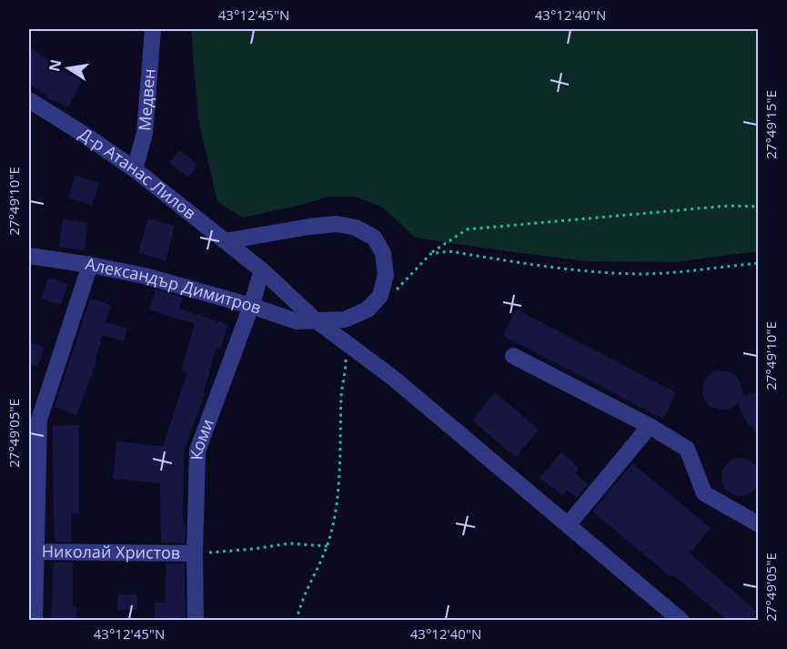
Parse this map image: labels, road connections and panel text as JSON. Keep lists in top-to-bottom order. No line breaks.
{"streets":{"street":["Медвен","Д-р Атанас Лилов","Александър Димитров","Коми","Николай Христов"]},"crossings":[["Медвен","Д-р Атанас Лилов"],["Д-р Атанас Лилов","Александър Димитров"],["Д-р Атанас Лилов","Коми"],["Александър Димитров","Коми"],["Коми","Николай Христов"]],"north":"left","coordinates":["43°12'45\"N","43°12'40\"N","27°49'15\"E","27°49'10\"E","27°49'05\"E"]}
